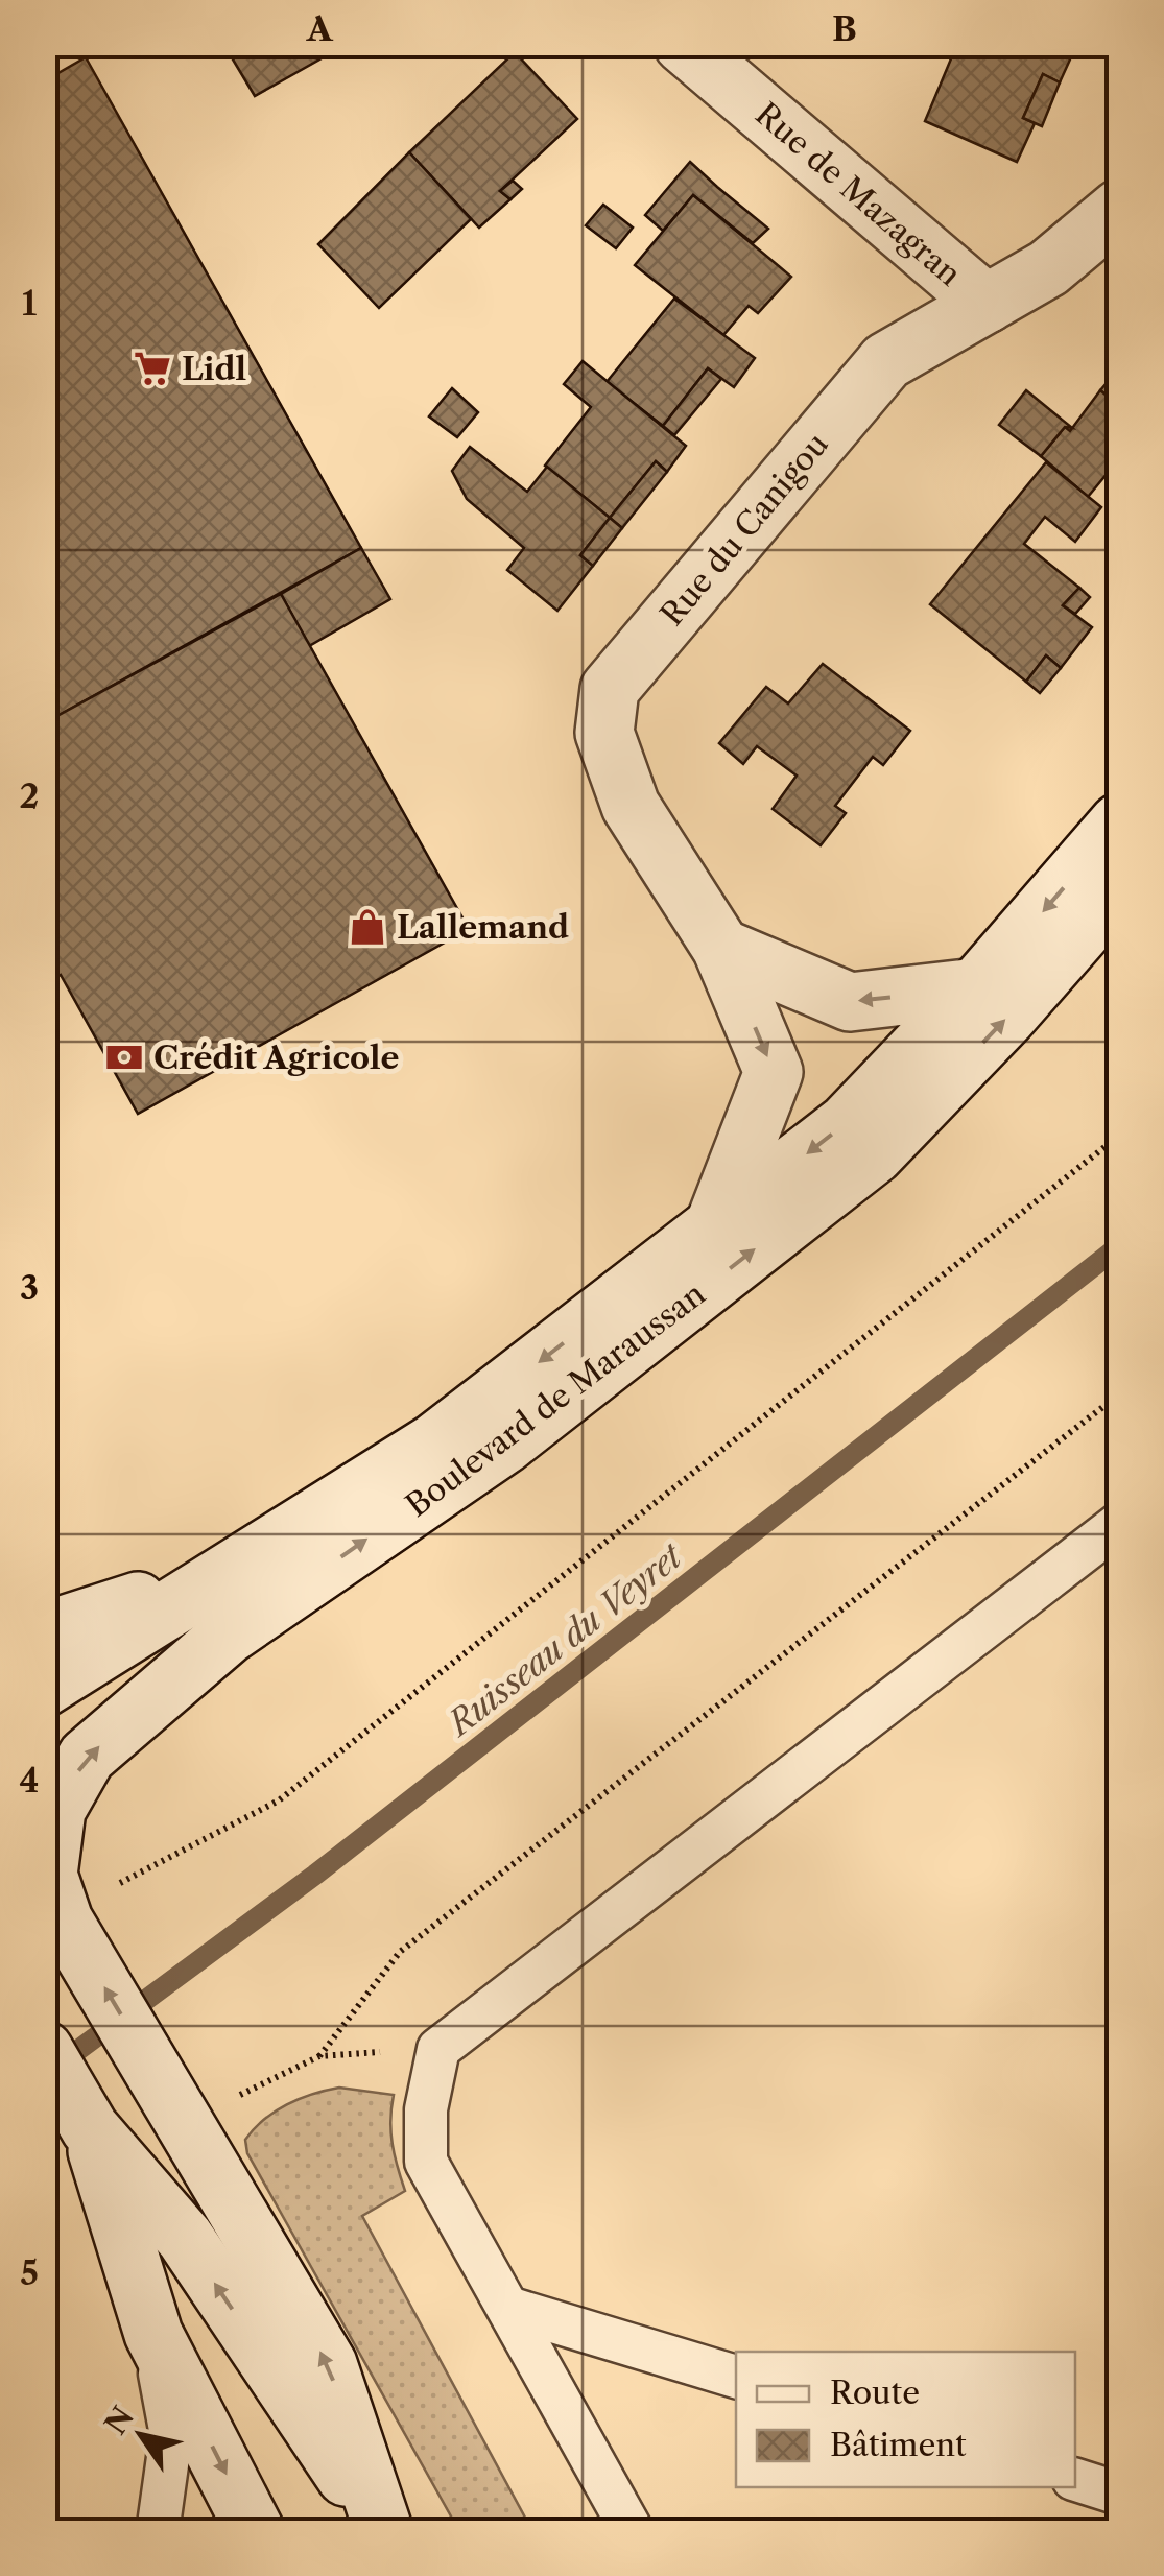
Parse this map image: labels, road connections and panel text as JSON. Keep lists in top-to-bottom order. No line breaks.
{"streets":{"main road":["Rue de Mazagran","Rue du Canigou","Boulevard de Maraussan"]},"crossings":[["Rue de Mazagran","Rue du Canigou"],["Rue du Canigou","Boulevard de Maraussan"]],"water":["Ruisseau du Veyret"],"places":{"supermarket":["Lidl"],"shop":["Lallemand"],"bank":["Crédit Agricole"]},"legend":["Route","Bâtiment"],"north":"top left","grid":{"columns":["A","B"],"rows":["1","2","3","4","5"]}}
